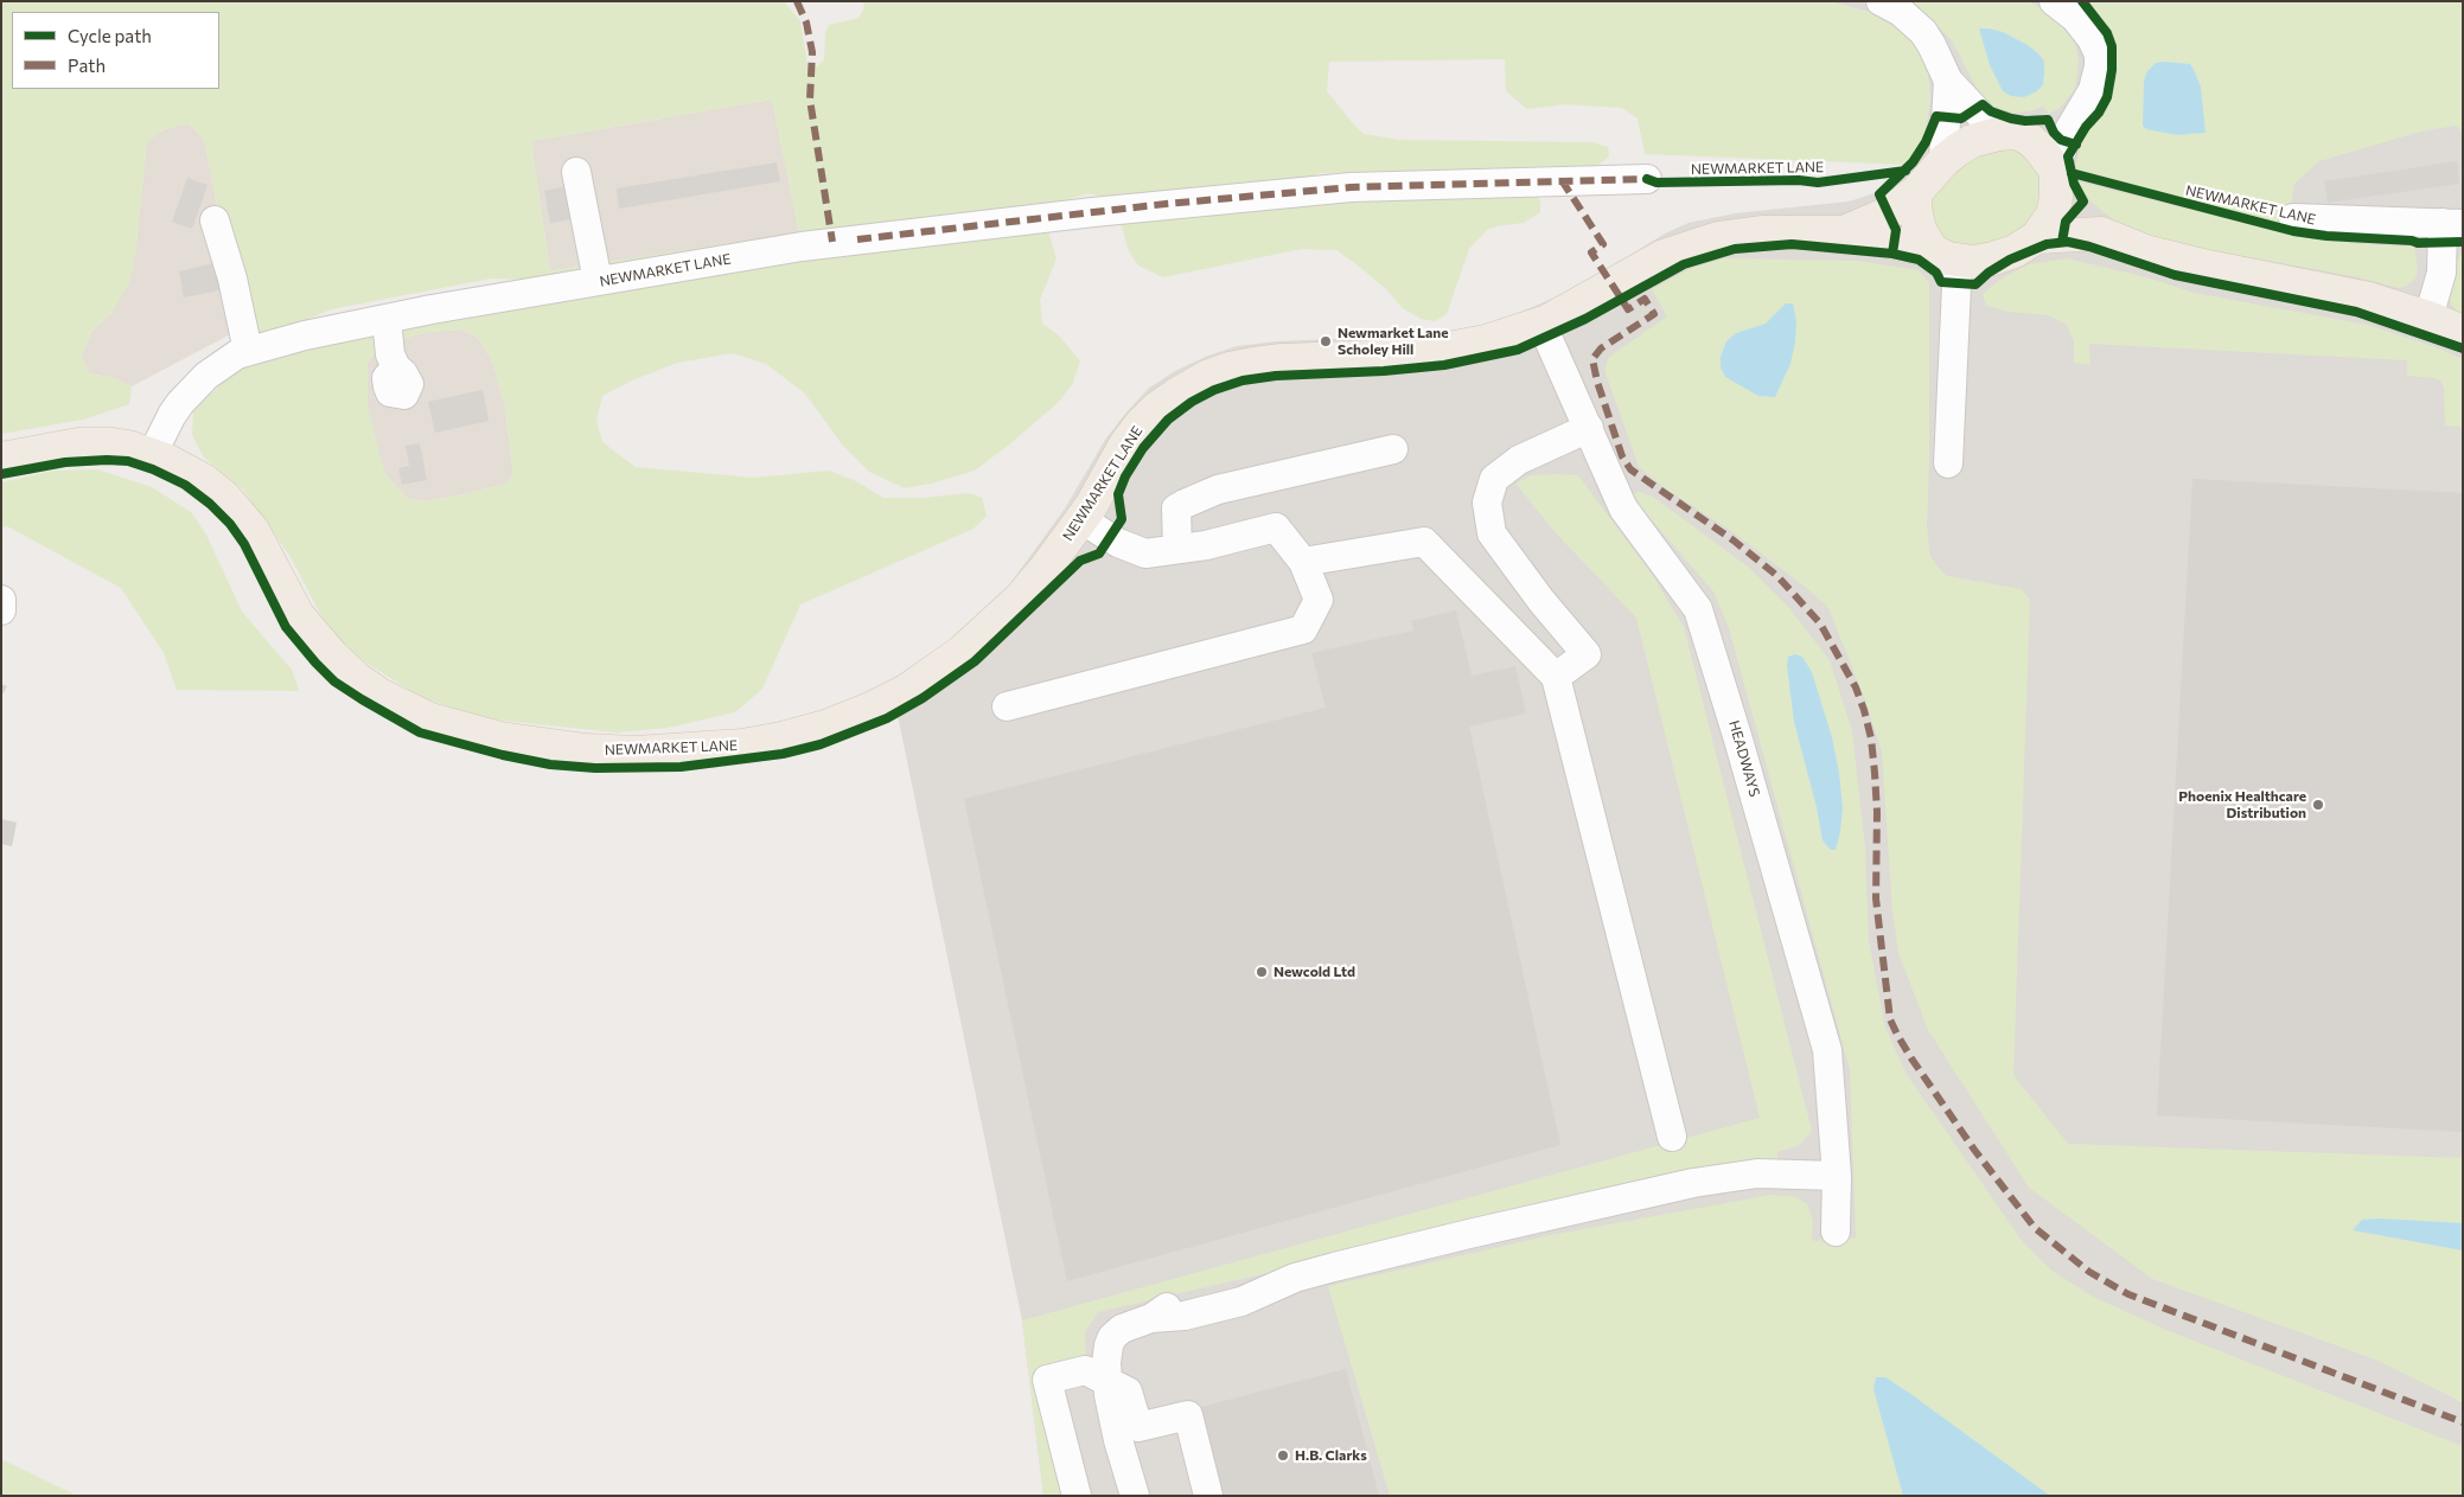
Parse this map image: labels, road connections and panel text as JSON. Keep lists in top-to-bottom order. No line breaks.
{"streets":{"main road":["NEWMARKET LANE"],"street":["HEADWAYS"]},"crossings":[["NEWMARKET LANE","HEADWAYS"]],"places":["Newmarket Lane Scholey Hill","Phoenix Healthcare Distribution","Newcold Ltd","H.B. Clarks"],"legend":["Cycle path","Path"]}
